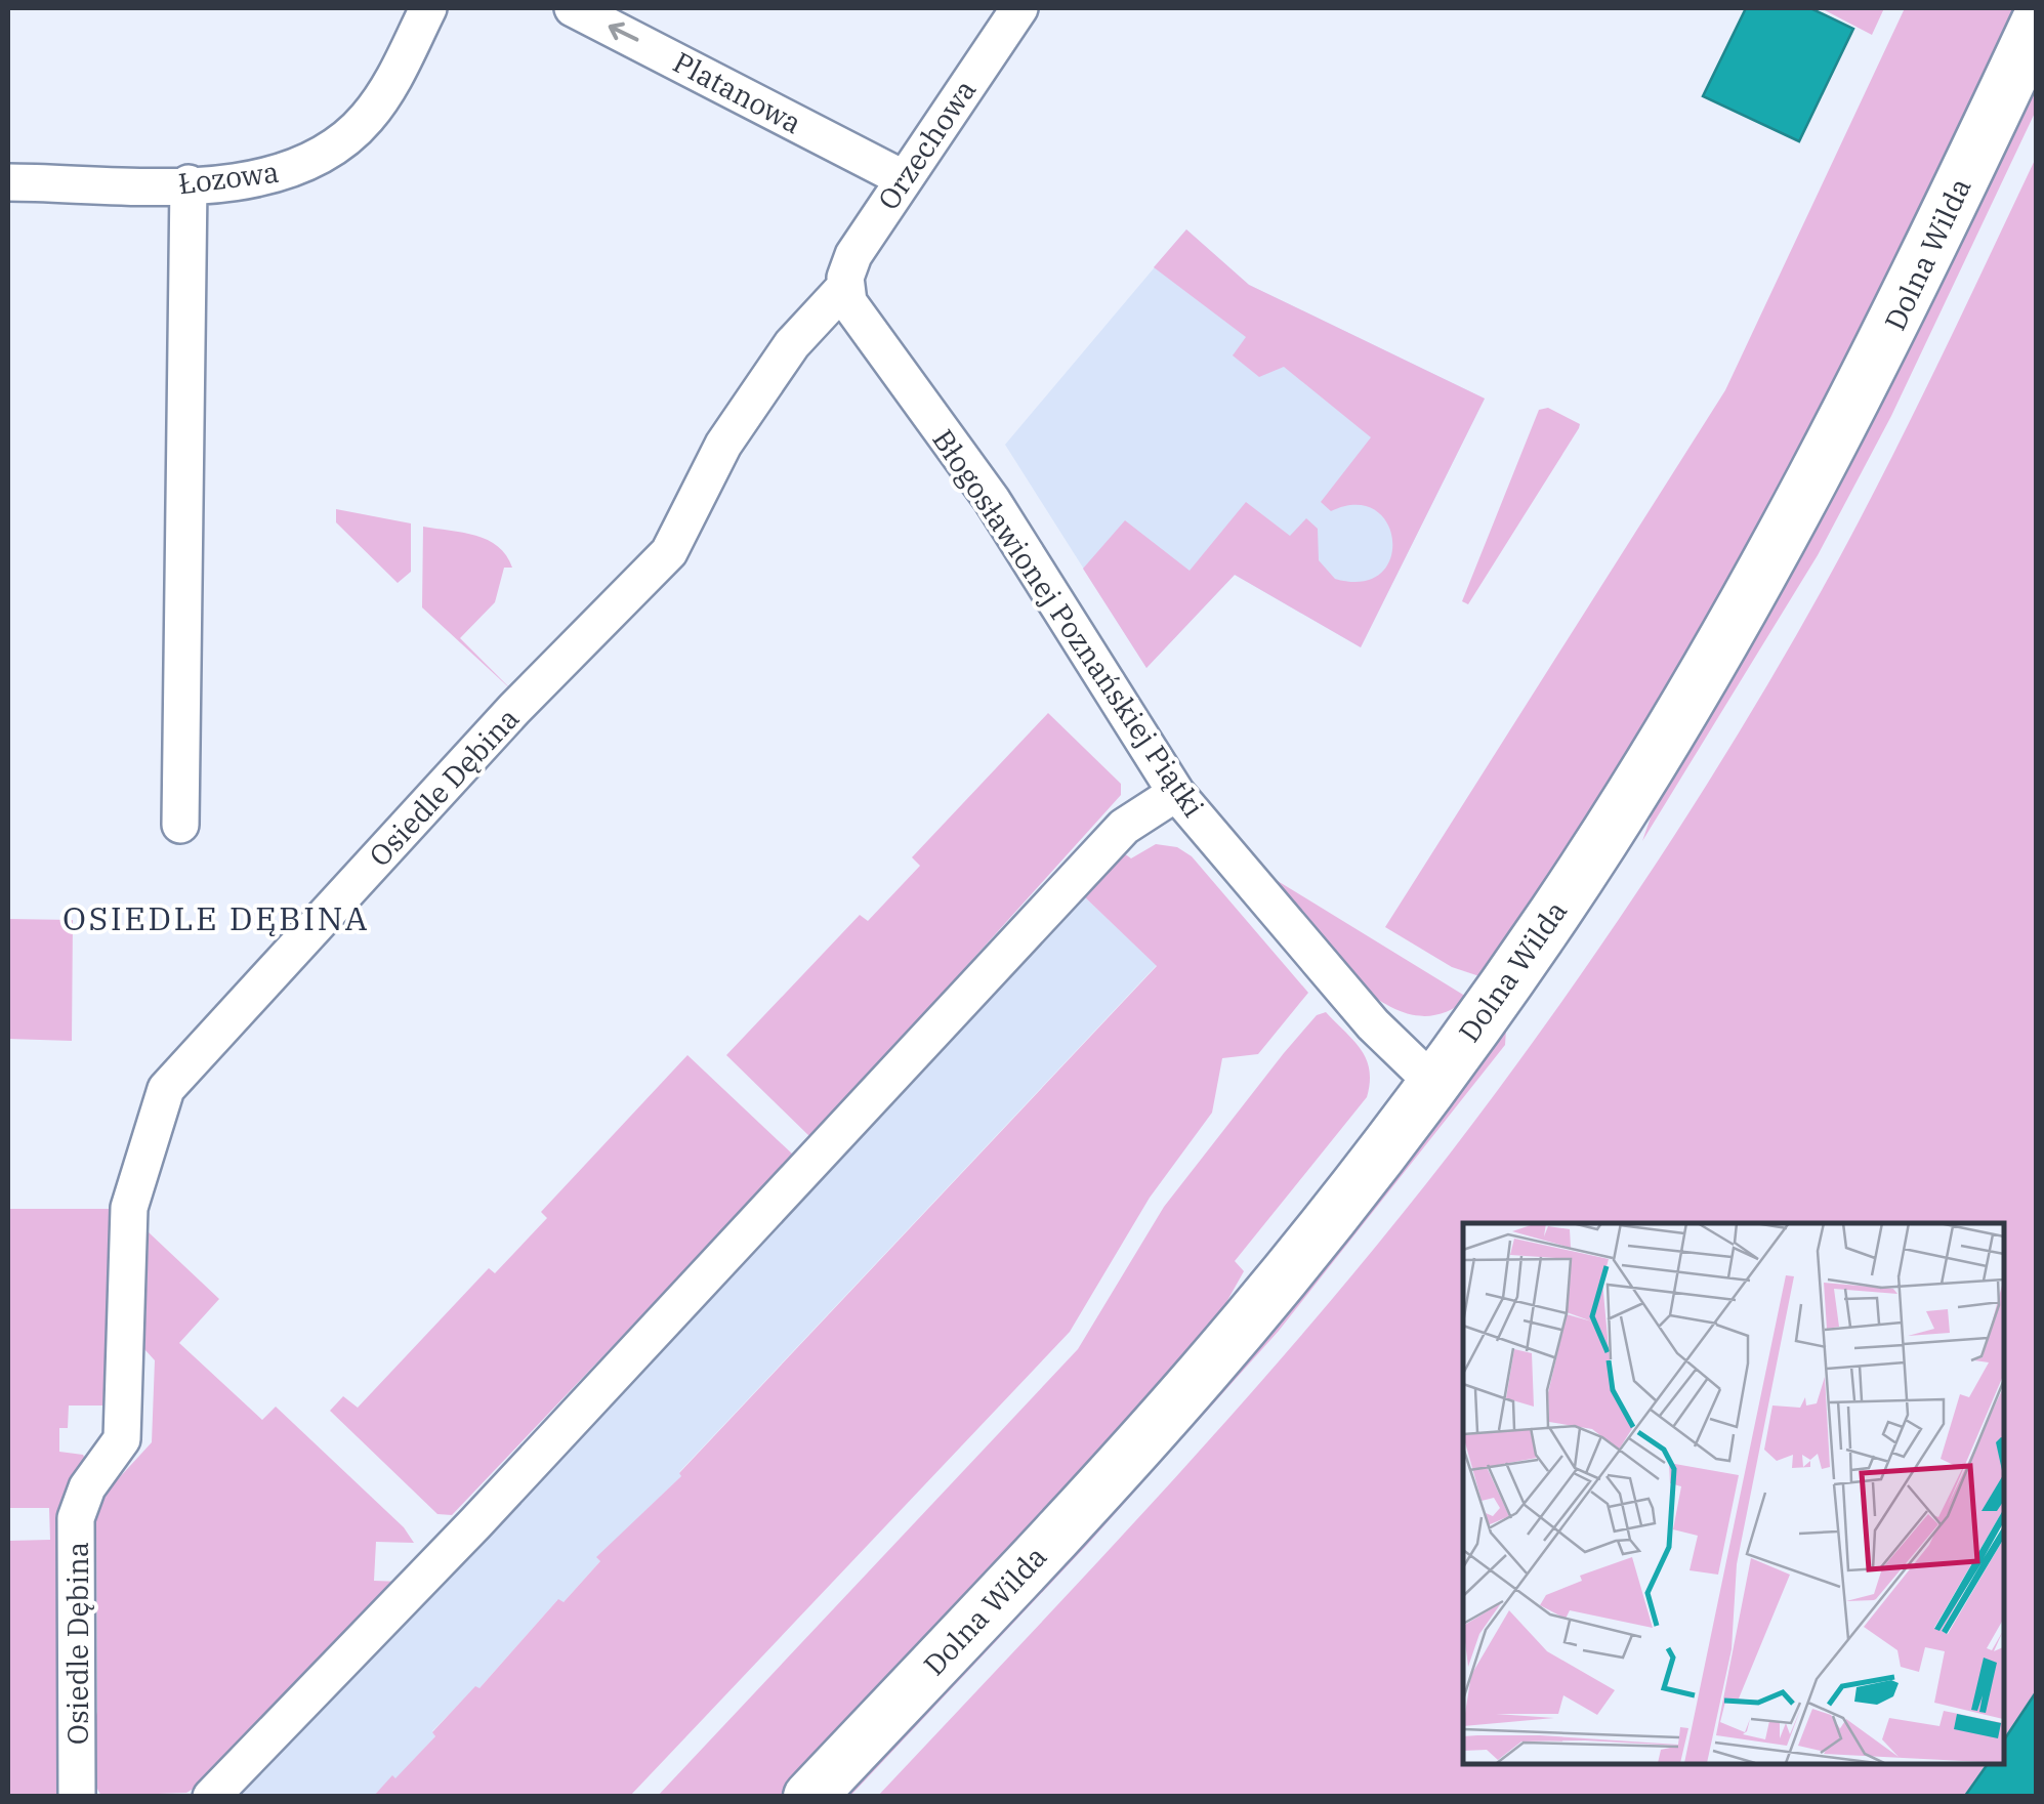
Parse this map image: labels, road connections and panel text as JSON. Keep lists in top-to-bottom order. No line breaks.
{"streets":{"main road":["Dolna Wilda"],"street":["Platanowa","Orzechowa","Łozowa","Błogosławionej Poznańskiej Piątki","Osiedle Dębina"]},"crossings":[["Platanowa","Orzechowa"],["Orzechowa","Błogosławionej Poznańskiej Piątki"],["Orzechowa","Osiedle Dębina"],["Dolna Wilda","Błogosławionej Poznańskiej Piątki"],["Błogosławionej Poznańskiej Piątki","Osiedle Dębina"]],"one_way":["Platanowa"],"districts":["OSIEDLE DĘBINA"]}
